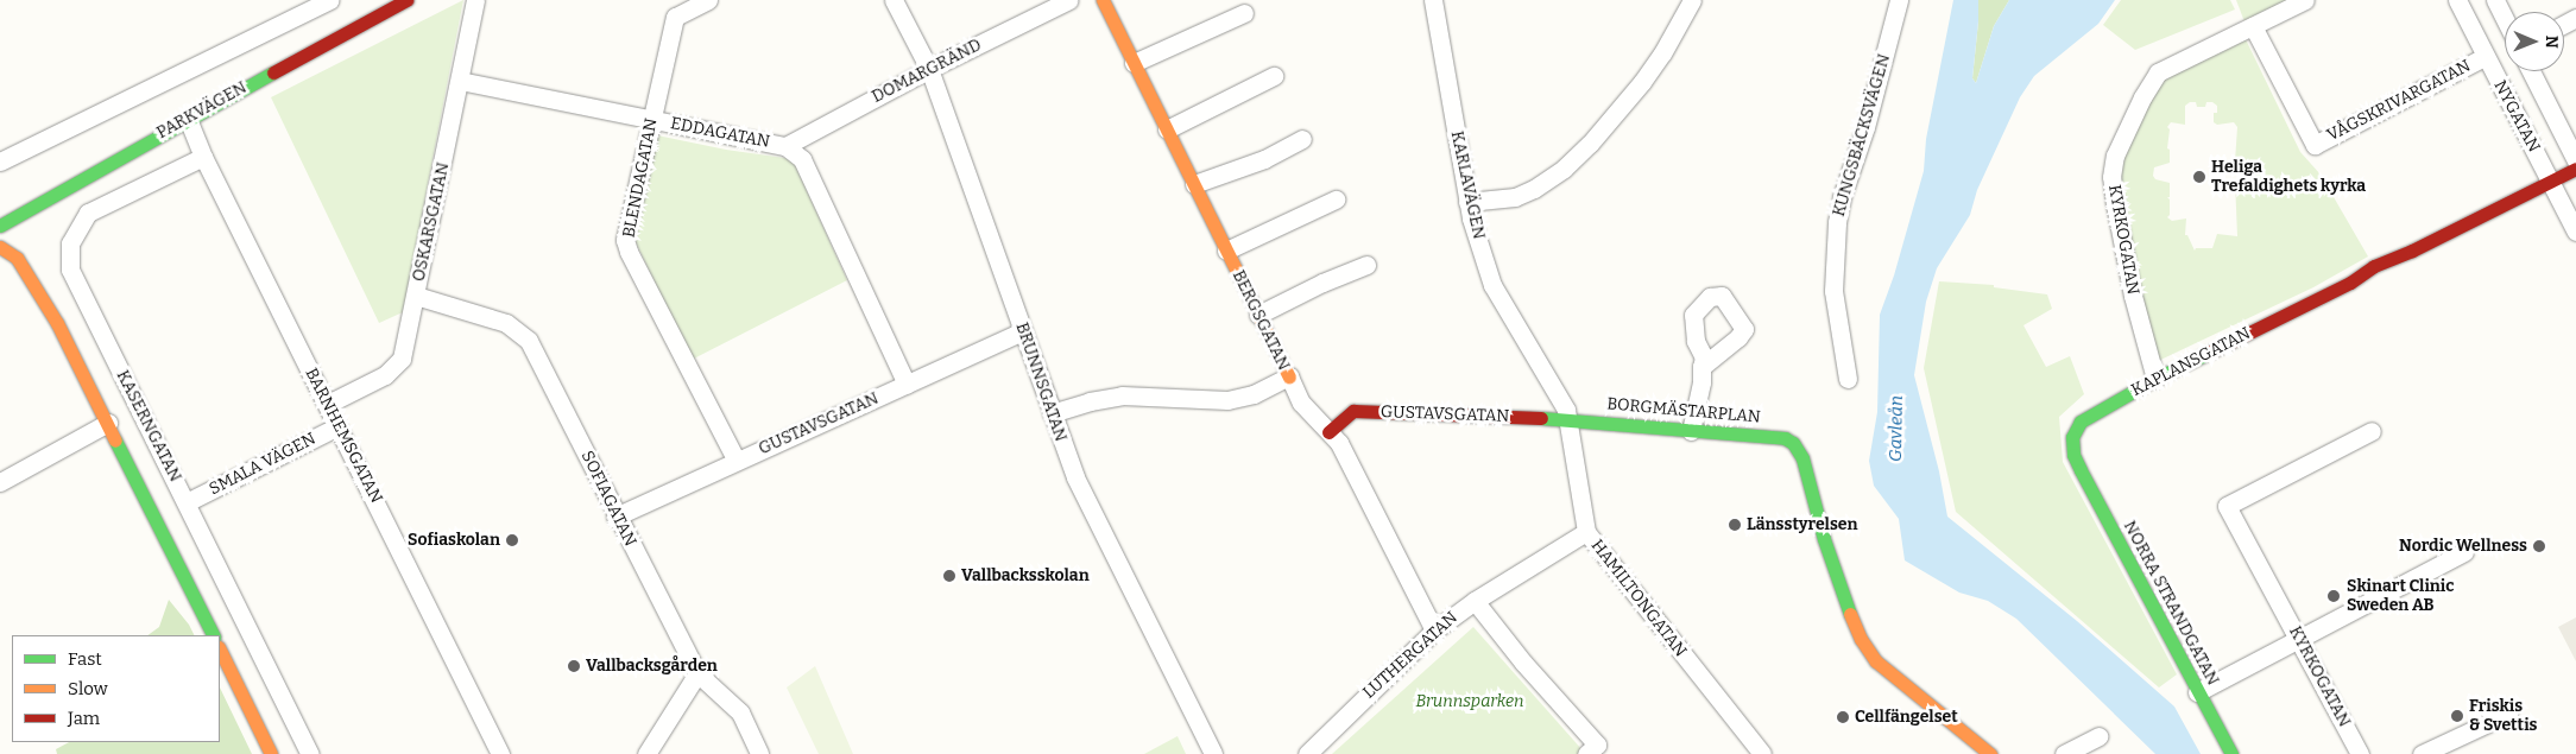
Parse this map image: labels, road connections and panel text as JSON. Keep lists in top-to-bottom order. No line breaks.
{"streets":{"street":["DOMARGRÄND","VÅGSKRIVARGATAN","PARKVÄGEN","NYGATAN","EDDAGATAN","KUNGSBÄCKSVÄGEN","BLENDAGATAN","KARLAVÄGEN","OSKARSGATAN","KYRKOGATAN","BERGSGATAN","KAPLANSGATAN","BRUNNSGATAN","BORGMÄSTARPLAN","GUSTAVSGATAN","KASERNGATAN","BARNHEMSGATAN","SMALA VÄGEN","SOFIAGATAN","HAMILTONGATAN","NORRA STRANDGATAN","LUTHERGATAN"]},"crossings":[["DOMARGRÄND","EDDAGATAN"],["DOMARGRÄND","BRUNNSGATAN"],["VÅGSKRIVARGATAN","NYGATAN"],["VÅGSKRIVARGATAN","KYRKOGATAN"],["PARKVÄGEN","BARNHEMSGATAN"],["NYGATAN","KAPLANSGATAN"],["EDDAGATAN","BLENDAGATAN"],["EDDAGATAN","OSKARSGATAN"],["EDDAGATAN","GUSTAVSGATAN"],["BLENDAGATAN","GUSTAVSGATAN"],["KARLAVÄGEN","BORGMÄSTARPLAN"],["KARLAVÄGEN","GUSTAVSGATAN"],["KARLAVÄGEN","HAMILTONGATAN"],["OSKARSGATAN","BARNHEMSGATAN"],["OSKARSGATAN","SOFIAGATAN"],["KYRKOGATAN","KAPLANSGATAN"],["BERGSGATAN","GUSTAVSGATAN"],["BERGSGATAN","LUTHERGATAN"],["KAPLANSGATAN","NORRA STRANDGATAN"],["BRUNNSGATAN","GUSTAVSGATAN"],["BORGMÄSTARPLAN","GUSTAVSGATAN"],["BORGMÄSTARPLAN","HAMILTONGATAN"],["GUSTAVSGATAN","SOFIAGATAN"],["GUSTAVSGATAN","HAMILTONGATAN"],["KASERNGATAN","BARNHEMSGATAN"],["KASERNGATAN","SMALA VÄGEN"],["BARNHEMSGATAN","SMALA VÄGEN"],["HAMILTONGATAN","LUTHERGATAN"]],"water":["Gavleån"],"parks":["Brunnsparken"],"places":["Heliga Trefaldighets kyrka","Länsstyrelsen","Sofiaskolan","Nordic Wellness","Vallbacksskolan","Skinart Clinic Sweden AB","Vallbacksgården","Friskis & Svettis","Cellfängelset"],"legend":["Fast","Slow","Jam"],"north":"right"}
